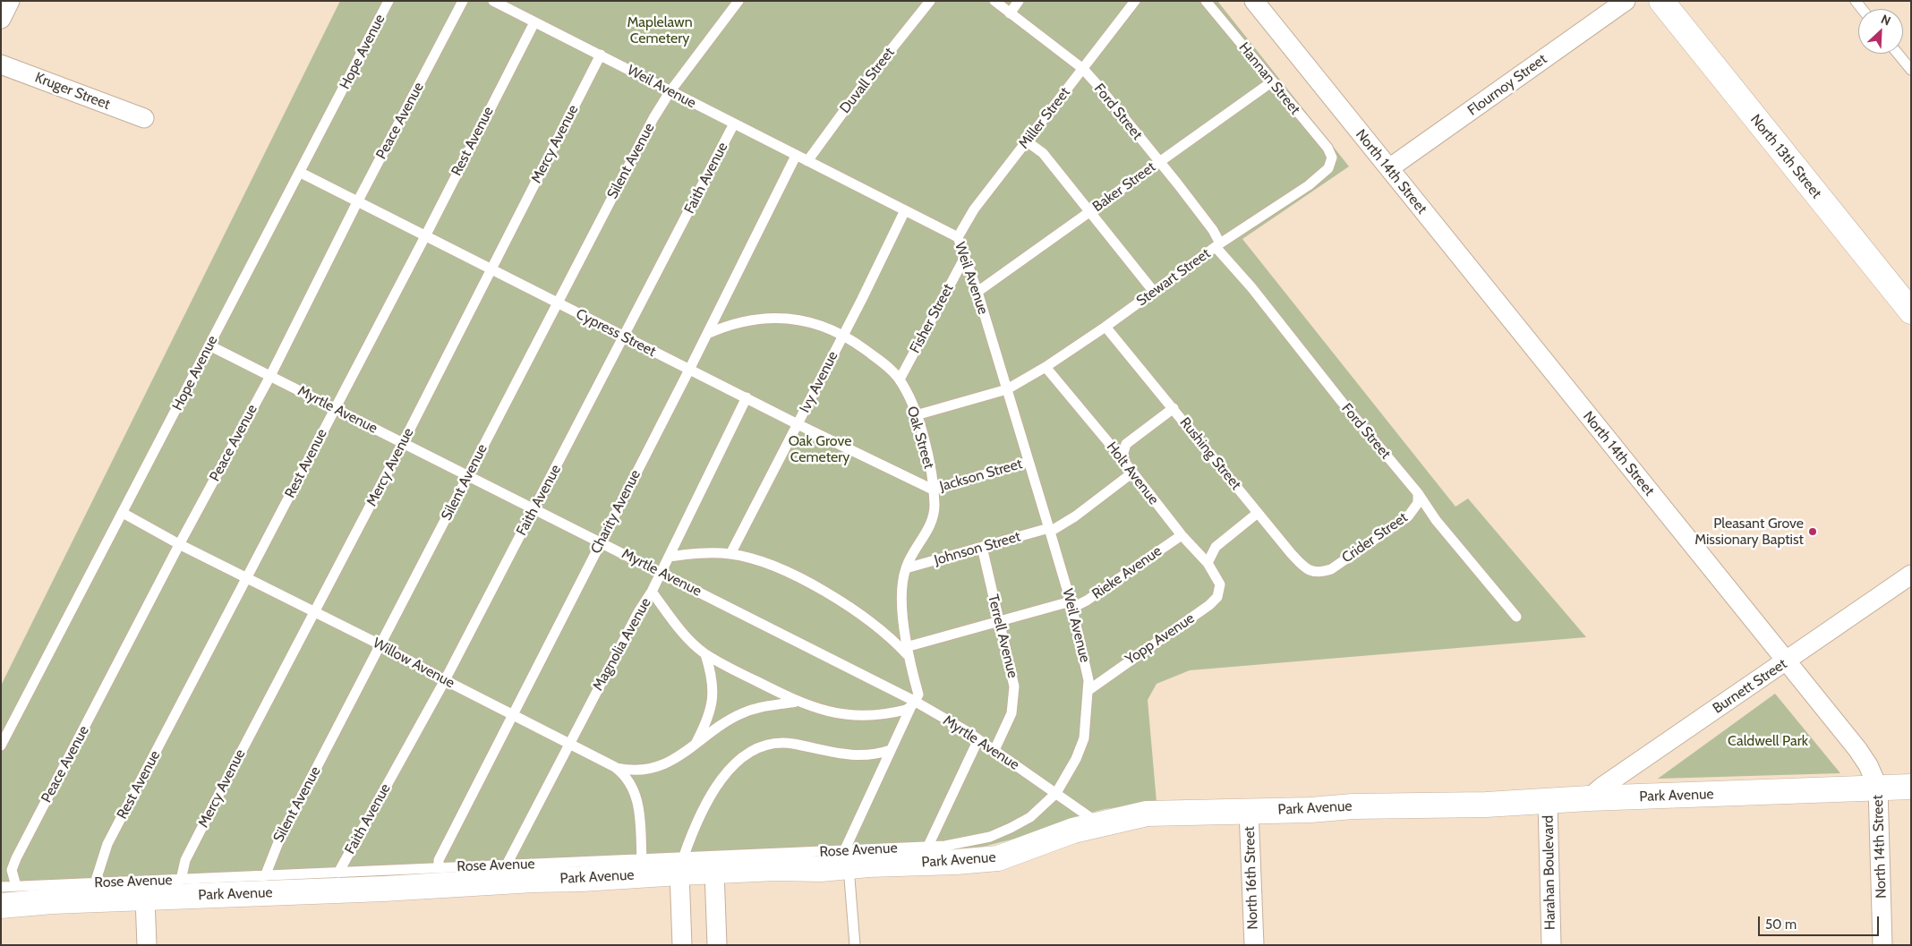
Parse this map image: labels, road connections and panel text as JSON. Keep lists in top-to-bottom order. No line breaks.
{"streets":{"main road":["North 13th Street","Park Avenue"],"street":["Flournoy Street","Kruger Street","North 14th Street","Burnett Street","Harahan Boulevard","North 16th Street"],"lane":["Hope Avenue","Hannan Street","Duvall Street","Weil Avenue","Ford Street","Miller Street","Peace Avenue","Rest Avenue","Mercy Avenue","Silent Avenue","Faith Avenue","Baker Street","Stewart Street","Fisher Street","Cypress Street","Ivy Avenue","Myrtle Avenue","Oak Street","Rushing Street","Holt Avenue","Jackson Street","Charity Avenue","Crider Street","Johnson Street","Rieke Avenue","Terrell Avenue","Yopp Avenue","Magnolia Avenue","Willow Avenue","Rose Avenue"]},"crossings":[["Hope Avenue","Cypress Street"],["Hope Avenue","Myrtle Avenue"],["Hope Avenue","Willow Avenue"],["Hannan Street","Baker Street"],["Hannan Street","Stewart Street"],["Duvall Street","Weil Avenue"],["Flournoy Street","North 14th Street"],["Weil Avenue","Miller Street"],["Weil Avenue","Rest Avenue"],["Weil Avenue","Mercy Avenue"],["Weil Avenue","Silent Avenue"],["Weil Avenue","Faith Avenue"],["Weil Avenue","Baker Street"],["Weil Avenue","Stewart Street"],["Weil Avenue","Fisher Street"],["Weil Avenue","Ivy Avenue"],["Weil Avenue","Myrtle Avenue"],["Weil Avenue","Jackson Street"],["Weil Avenue","Charity Avenue"],["Weil Avenue","Johnson Street"],["Weil Avenue","Rieke Avenue"],["Weil Avenue","Yopp Avenue"],["Weil Avenue","Rose Avenue"],["Ford Street","Miller Street"],["Ford Street","Baker Street"],["Ford Street","Stewart Street"],["Ford Street","Crider Street"],["Peace Avenue","Cypress Street"],["Peace Avenue","Myrtle Avenue"],["Peace Avenue","Willow Avenue"],["Peace Avenue","Rose Avenue"],["Rest Avenue","Cypress Street"],["Rest Avenue","Myrtle Avenue"],["Rest Avenue","Willow Avenue"],["Rest Avenue","Rose Avenue"],["Mercy Avenue","Cypress Street"],["Mercy Avenue","Myrtle Avenue"],["Mercy Avenue","Willow Avenue"],["Mercy Avenue","Rose Avenue"],["Silent Avenue","Cypress Street"],["Silent Avenue","Myrtle Avenue"],["Silent Avenue","Willow Avenue"],["Silent Avenue","Rose Avenue"],["North 14th Street","Burnett Street"],["North 14th Street","Park Avenue"],["Faith Avenue","Cypress Street"],["Faith Avenue","Myrtle Avenue"],["Faith Avenue","Willow Avenue"],["Faith Avenue","Rose Avenue"],["Stewart Street","Oak Street"],["Stewart Street","Rushing Street"],["Stewart Street","Holt Avenue"],["Fisher Street","Oak Street"],["Cypress Street","Ivy Avenue"],["Cypress Street","Oak Street"],["Cypress Street","Jackson Street"],["Cypress Street","Charity Avenue"],["Cypress Street","Magnolia Avenue"],["Ivy Avenue","Oak Street"],["Myrtle Avenue","Oak Street"],["Myrtle Avenue","Charity Avenue"],["Myrtle Avenue","Terrell Avenue"],["Myrtle Avenue","Magnolia Avenue"],["Myrtle Avenue","Park Avenue"],["Myrtle Avenue","Rose Avenue"],["Oak Street","Jackson Street"],["Oak Street","Charity Avenue"],["Oak Street","Johnson Street"],["Oak Street","Rieke Avenue"],["Oak Street","Park Avenue"],["Oak Street","Rose Avenue"],["Rushing Street","Crider Street"],["Holt Avenue","Johnson Street"],["Holt Avenue","Rieke Avenue"],["Holt Avenue","Yopp Avenue"],["Charity Avenue","Willow Avenue"],["Charity Avenue","Rose Avenue"],["Johnson Street","Terrell Avenue"],["Rieke Avenue","Terrell Avenue"],["Magnolia Avenue","Willow Avenue"],["Magnolia Avenue","Rose Avenue"],["Willow Avenue","Rose Avenue"],["Burnett Street","Park Avenue"],["Park Avenue","Rose Avenue"],["Park Avenue","Harahan Boulevard"],["Park Avenue","North 16th Street"]],"parks":["Maplelawn Cemetery","Oak Grove Cemetery","Caldwell Park"],"places":["Pleasant Grove Missionary Baptist"],"scale_bar":"50 m","north":"top right"}
